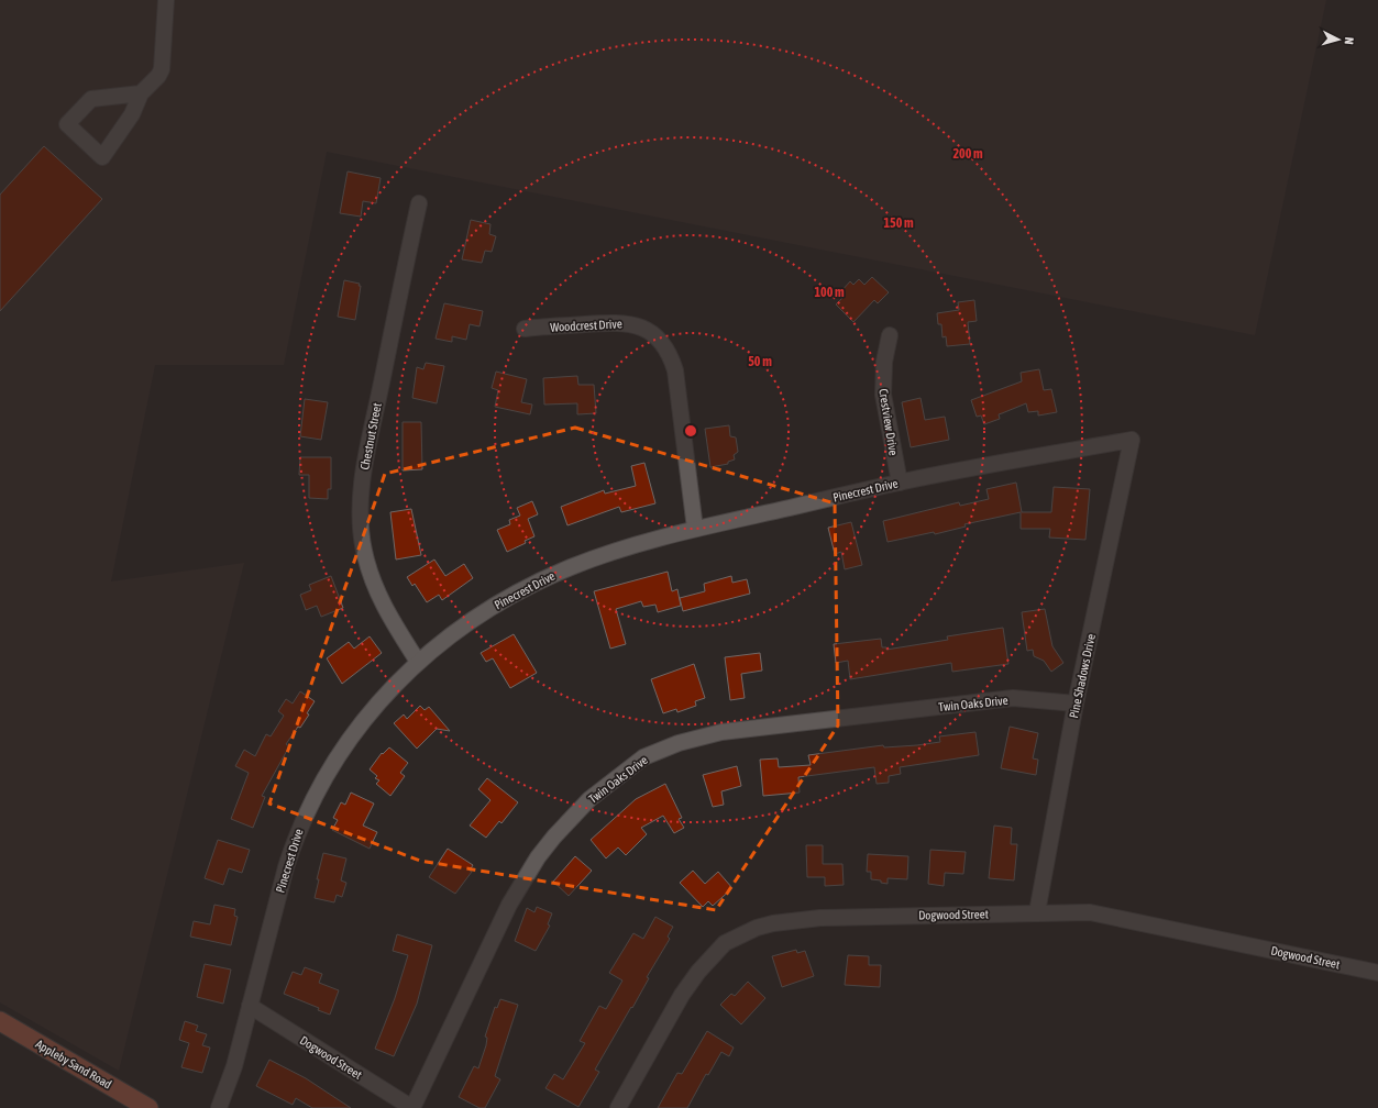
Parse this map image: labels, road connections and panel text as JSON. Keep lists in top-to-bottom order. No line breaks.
{"streets":{"main road":["Appleby Sand Road"],"street":["Woodcrest Drive","Crestview Drive","Chestnut Street","Pinecrest Drive","Pine Shadows Drive","Twin Oaks Drive","Dogwood Street"]},"crossings":[["Woodcrest Drive","Pinecrest Drive"],["Crestview Drive","Pinecrest Drive"],["Chestnut Street","Pinecrest Drive"],["Pinecrest Drive","Pine Shadows Drive"],["Pinecrest Drive","Dogwood Street"],["Pine Shadows Drive","Twin Oaks Drive"],["Pine Shadows Drive","Dogwood Street"],["Twin Oaks Drive","Dogwood Street"]],"north":"right","rings":["200 m","150 m","100 m","50 m"]}
